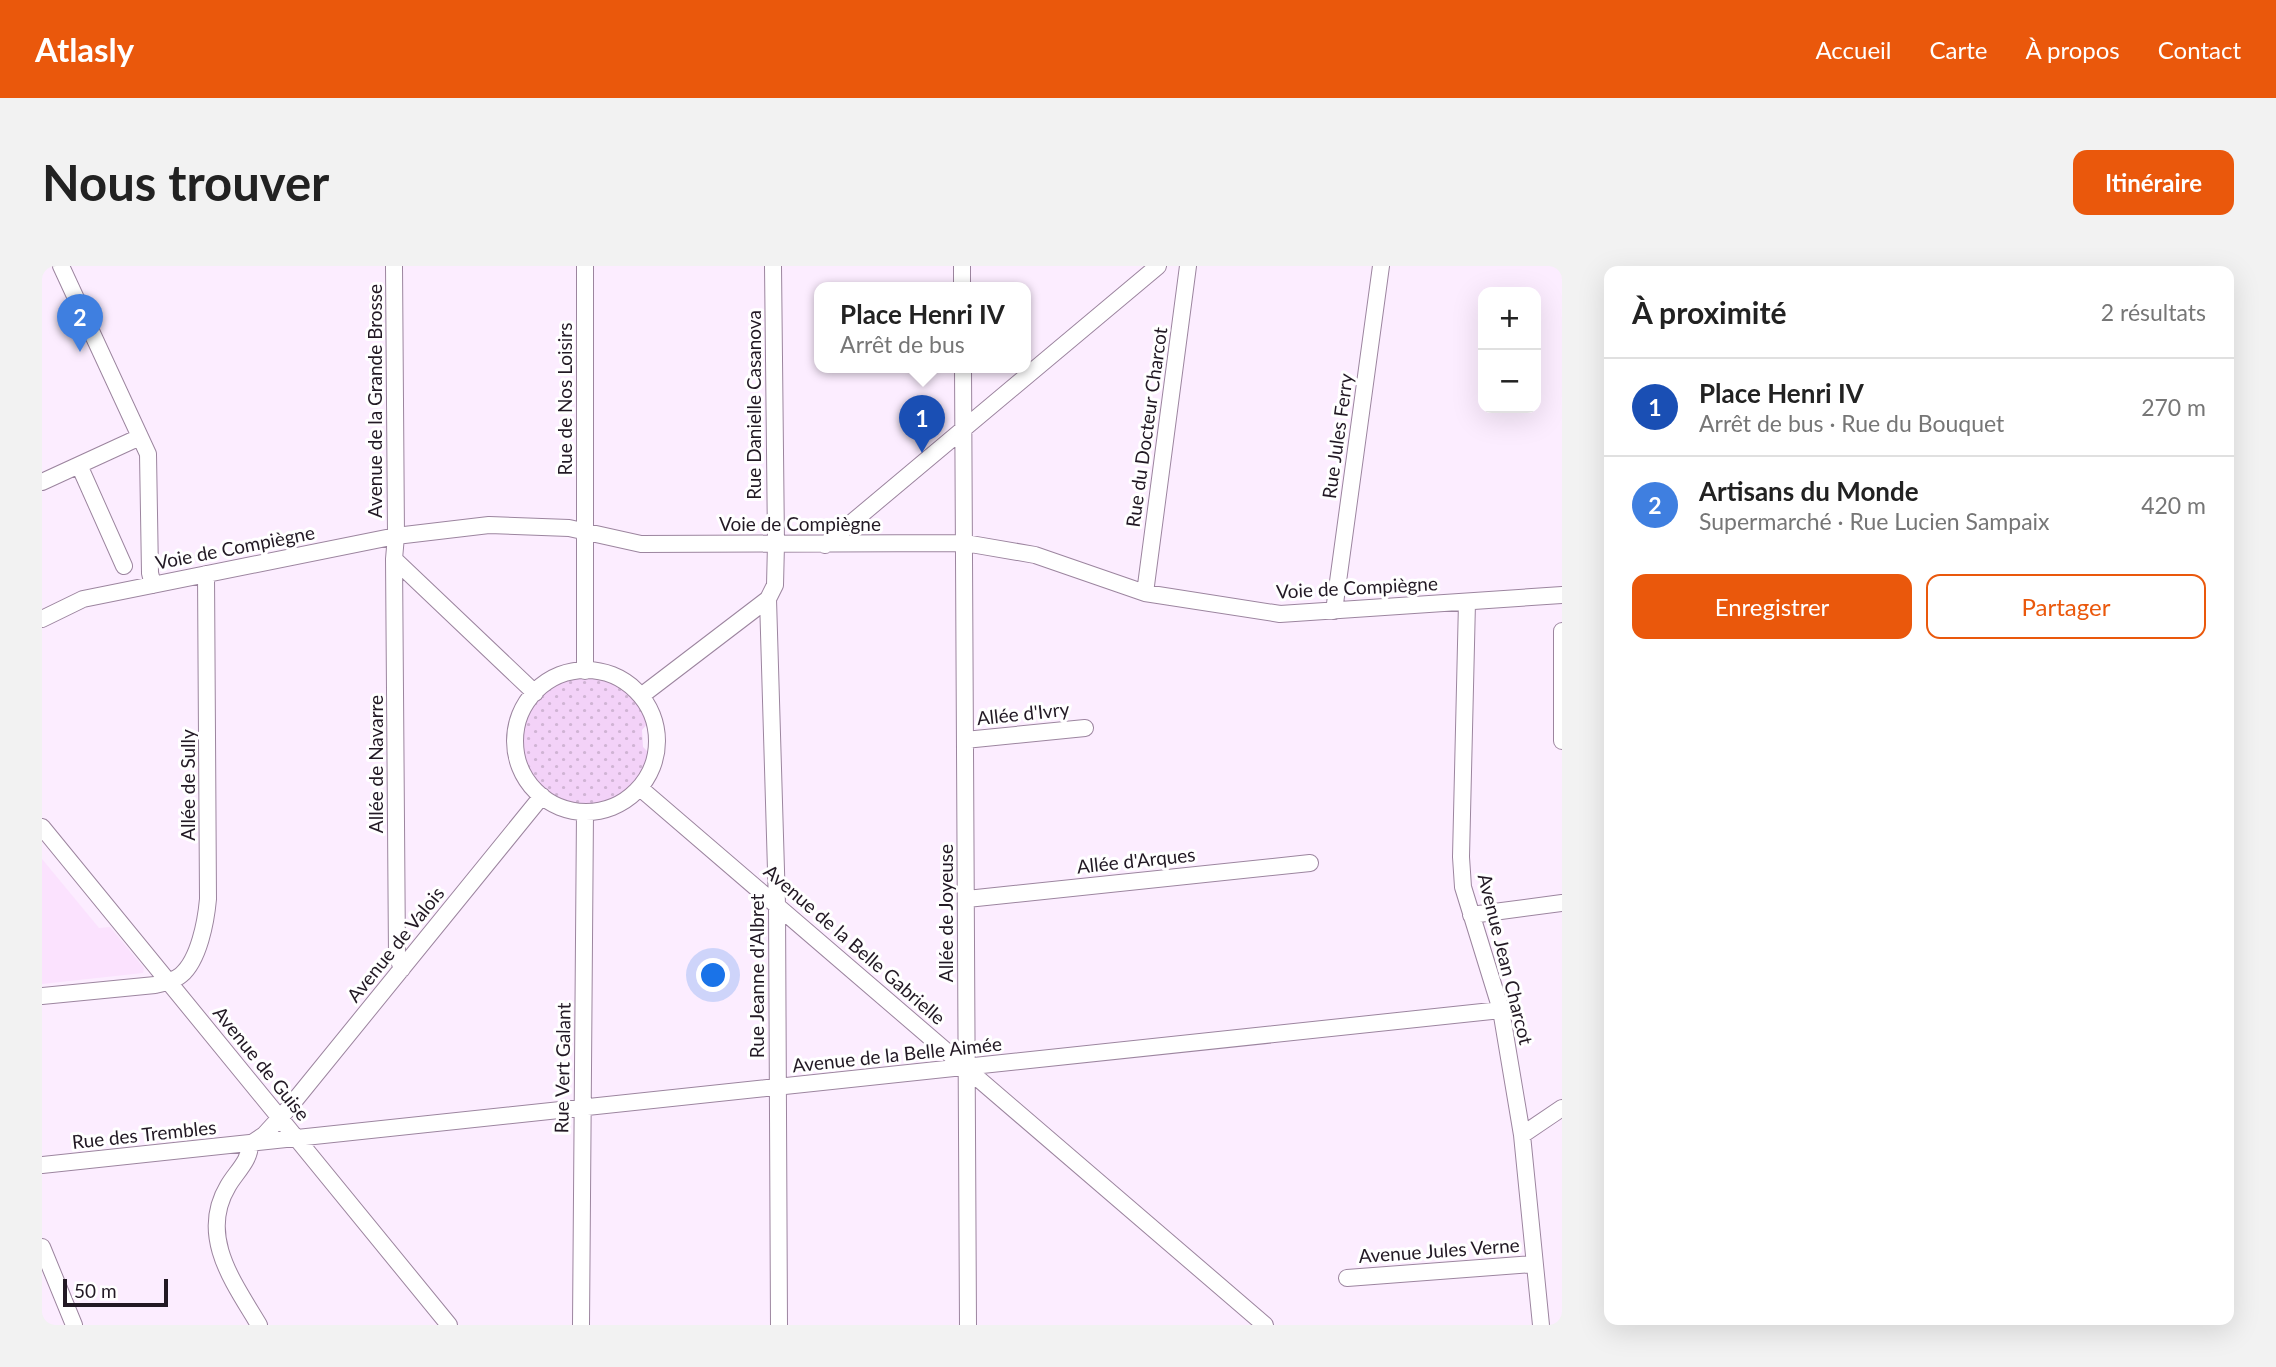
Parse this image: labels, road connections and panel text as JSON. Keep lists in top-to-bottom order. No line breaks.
{"streets":{"street":["Rue de Nos Loisirs","Avenue de la Grande Brosse","Rue Danielle Casanova","Rue du Docteur Charcot","Rue Jules Ferry","Voie de Compiègne","Allée d'Ivry","Allée de Navarre","Allée de Sully","Allée d'Arques","Allée de Joyeuse","Avenue de Valois","Avenue de la Belle Gabrielle","Avenue Jean Charcot","Rue Jeanne d'Albret","Avenue de la Belle Aimée","Avenue de Guise","Rue Vert Galant","Rue des Trembles","Avenue Jules Verne"]},"crossings":[["Rue de Nos Loisirs","Voie de Compiègne"],["Avenue de la Grande Brosse","Voie de Compiègne"],["Rue Danielle Casanova","Voie de Compiègne"],["Rue Danielle Casanova","Rue Jeanne d'Albret"],["Rue du Docteur Charcot","Voie de Compiègne"],["Rue Jules Ferry","Voie de Compiègne"],["Voie de Compiègne","Allée de Sully"],["Voie de Compiègne","Allée de Joyeuse"],["Voie de Compiègne","Avenue Jean Charcot"],["Voie de Compiègne","Rue Jeanne d'Albret"],["Allée d'Ivry","Allée de Joyeuse"],["Allée de Navarre","Avenue de Valois"],["Allée de Sully","Avenue de Guise"],["Allée d'Arques","Allée de Joyeuse"],["Allée de Joyeuse","Avenue de la Belle Gabrielle"],["Allée de Joyeuse","Avenue de la Belle Aimée"],["Avenue de Valois","Avenue de la Belle Gabrielle"],["Avenue de Valois","Avenue de Guise"],["Avenue de Valois","Rue Vert Galant"],["Avenue de la Belle Gabrielle","Rue Jeanne d'Albret"],["Avenue de la Belle Gabrielle","Avenue de la Belle Aimée"],["Avenue de la Belle Gabrielle","Rue Vert Galant"],["Avenue Jean Charcot","Avenue de la Belle Aimée"],["Avenue Jean Charcot","Avenue Jules Verne"],["Rue Jeanne d'Albret","Avenue de la Belle Aimée"],["Avenue de la Belle Aimée","Avenue de Guise"],["Avenue de la Belle Aimée","Rue Vert Galant"],["Avenue de la Belle Aimée","Rue des Trembles"],["Avenue de Guise","Rue des Trembles"]],"scale_bar":"50 m","page":{"header":"Atlasly","nav":["Accueil","Carte","À propos","Contact"],"buttons":["Itinéraire",["Enregistrer","Partager"]],"title":"Nous trouver","heading":["À proximité","2 résultats"],"popup":["Place Henri IV","Arrêt de bus"],"map_buttons":["+","−"],"pins":["2","1"],"list":[{"mark":"1","name":"Place Henri IV","note":"Arrêt de bus · Rue du Bouquet","value":"270 m"},{"mark":"2","name":"Artisans du Monde","note":"Supermarché · Rue Lucien Sampaix","value":"420 m"}],"scale":"50 m"}}
